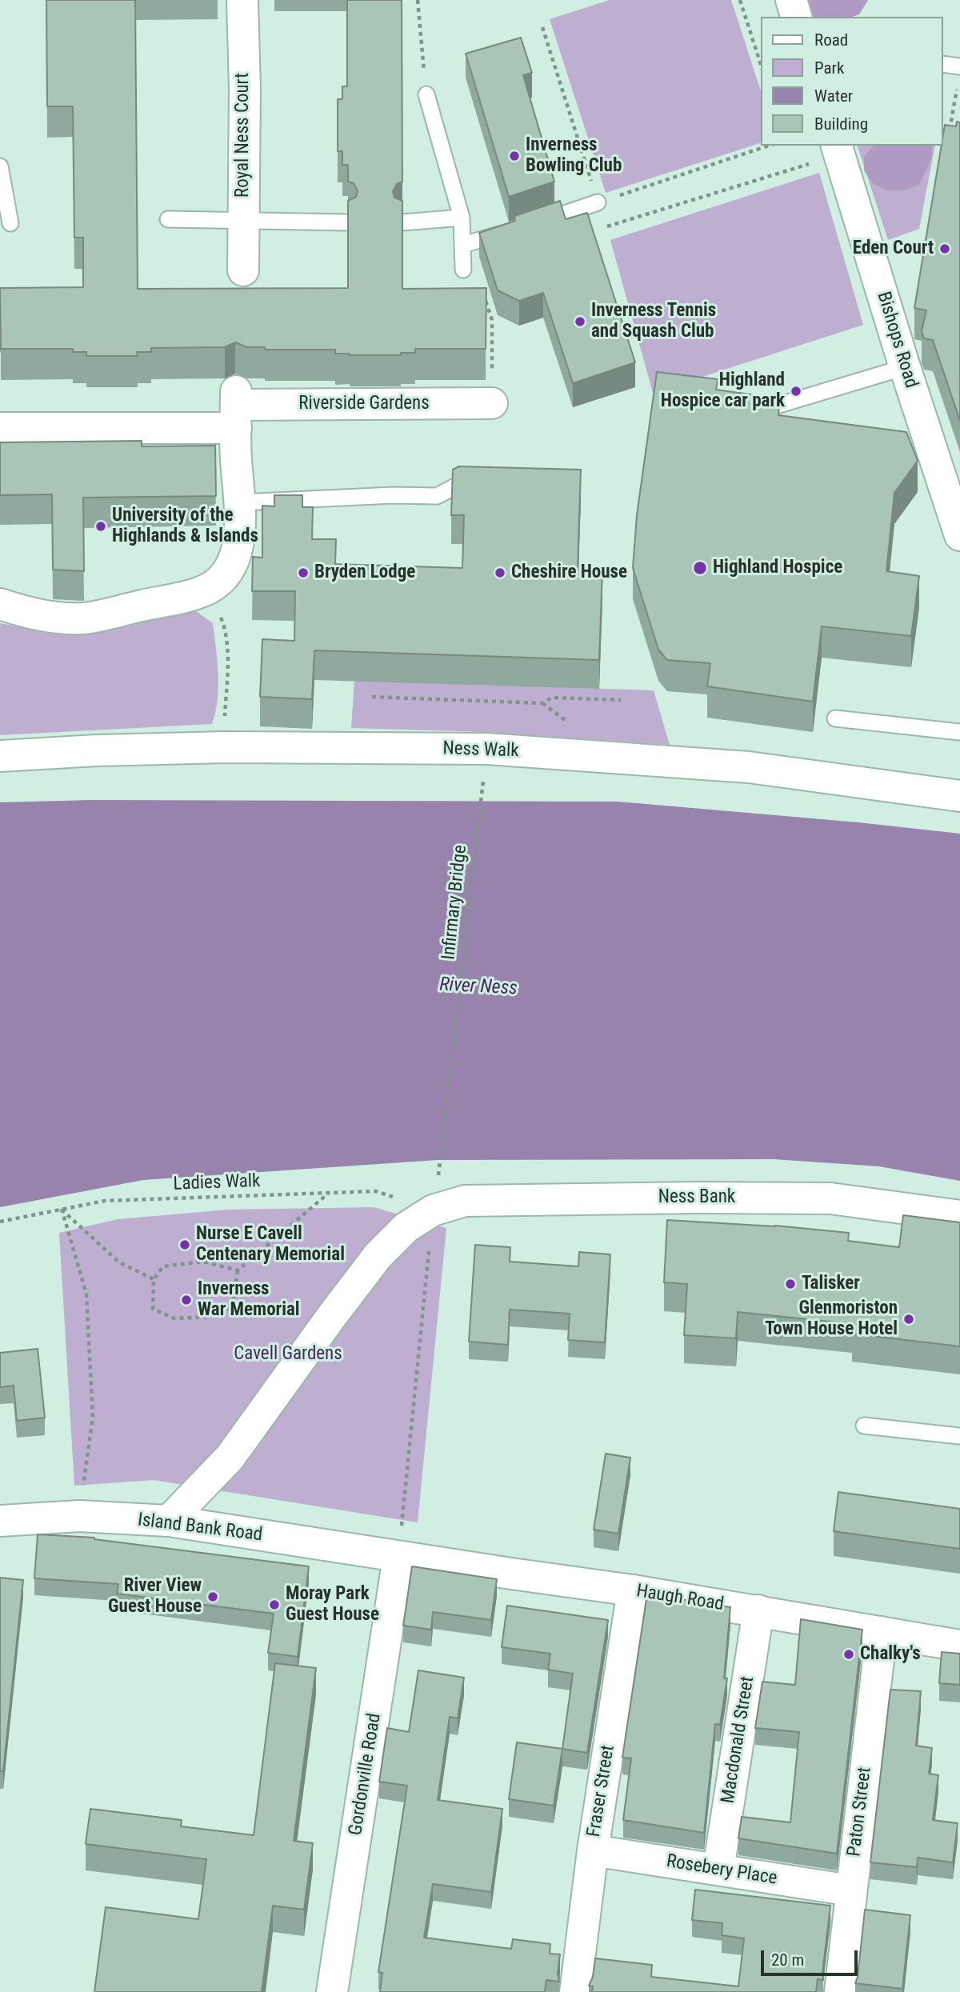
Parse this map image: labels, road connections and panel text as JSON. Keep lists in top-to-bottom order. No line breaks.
{"streets":{"street":["Royal Ness Court","Bishops Road","Riverside Gardens","Ness Walk","Ness Bank","Island Bank Road","Haugh Road","Macdonald Street","Gordonville Road","Fraser Street","Paton Street","Rosebery Place"],"path":["Infirmary Bridge","Ladies Walk"]},"crossings":[["Ladies Walk","Ness Bank"],["Island Bank Road","Haugh Road"],["Island Bank Road","Gordonville Road"],["Haugh Road","Macdonald Street"],["Haugh Road","Gordonville Road"],["Haugh Road","Fraser Street"],["Haugh Road","Paton Street"],["Macdonald Street","Rosebery Place"],["Fraser Street","Rosebery Place"],["Paton Street","Rosebery Place"]],"water":["River Ness"],"parks":["Cavell Gardens"],"places":["Inverness Bowling Club","Eden Court","Inverness Tennis and Squash Club","Highland Hospice car park","University of the Highlands & Islands","Highland Hospice","Bryden Lodge","Cheshire House","Nurse E Cavell Centenary Memorial","Talisker","Inverness War Memorial","Glenmoriston Town House Hotel","River View Guest House","Moray Park Guest House","Chalky's"],"legend":["Road","Park","Water","Building"],"scale_bar":"20 m"}
